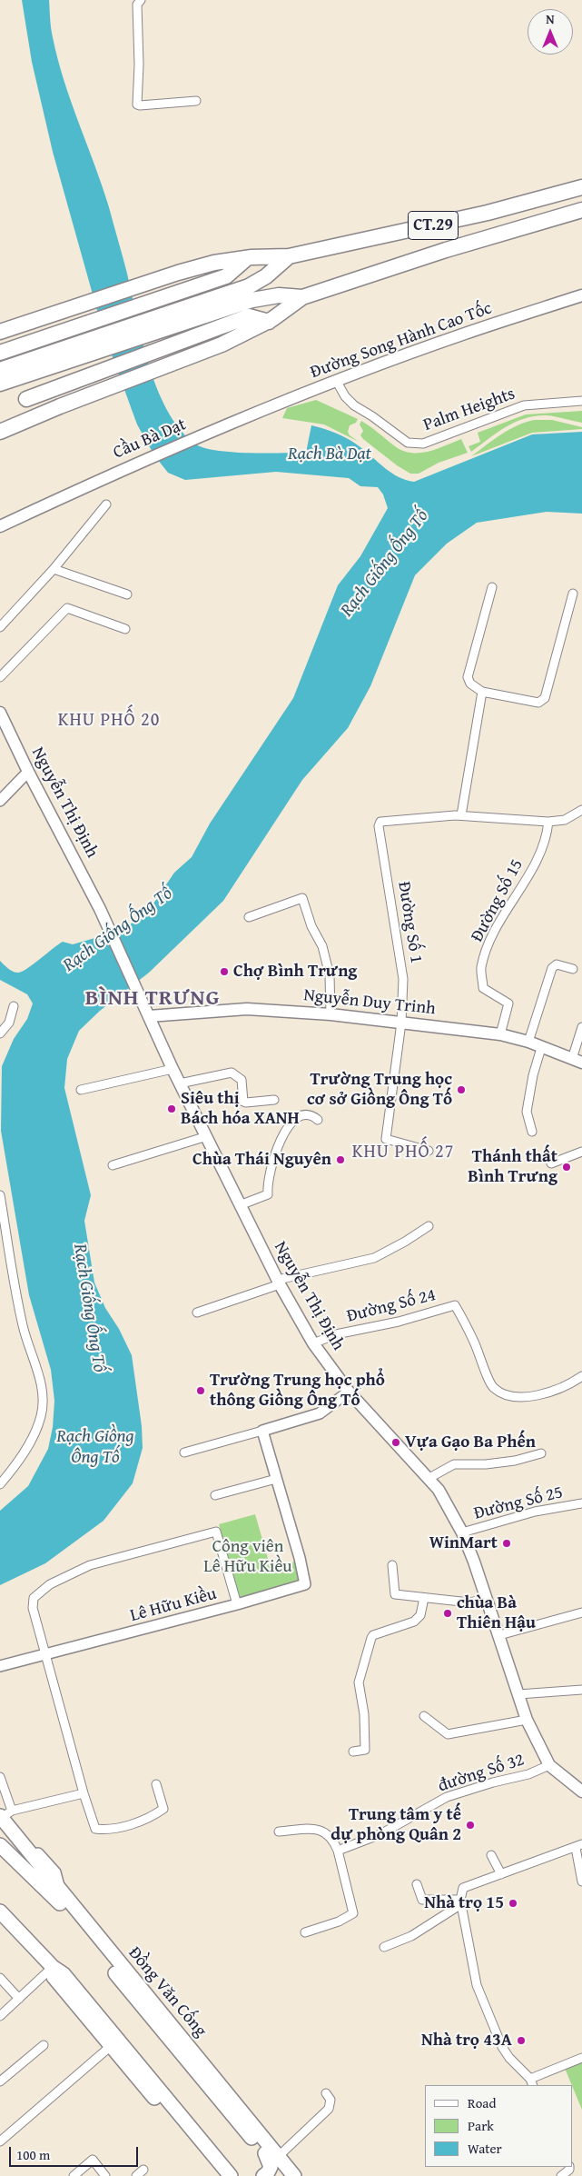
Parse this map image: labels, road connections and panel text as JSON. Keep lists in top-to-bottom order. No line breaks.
{"streets":{"highway":["CT.29"],"main road":["Đường Song Hành Cao Tốc","Cầu Bà Dạt","Nguyễn Thị Định","Nguyễn Duy Trinh","Đồng Văn Cống"],"street":["Palm Heights","Đường Số 15","Đường Số 1","Đường Số 24","Đường Số 25","Lê Hữu Kiều","đường Số 32"]},"crossings":[["Đường Song Hành Cao Tốc","Palm Heights"],["Đường Song Hành Cao Tốc","Cầu Bà Dạt"],["Nguyễn Thị Định","Nguyễn Duy Trinh"],["Nguyễn Thị Định","Đường Số 24"],["Nguyễn Thị Định","Đường Số 25"],["Nguyễn Thị Định","đường Số 32"],["Đường Số 15","Nguyễn Duy Trinh"],["Đường Số 1","Nguyễn Duy Trinh"]],"districts":["KHU PHỐ 20","BÌNH TRƯNG","KHU PHỐ 27"],"water":["Rạch Bà Dạt","Rạch Giống Ống Tố","Rạch Giồng Ông Tố"],"parks":["Công viên Lê Hữu Kiều"],"places":["Chợ Bình Trưng","Trường Trung học cơ sở Giồng Ông Tố","Siêu thị Bách hóa XANH","Chùa Thái Nguyên","Thánh thất Bình Trưng","Trường Trung học phổ thông Giồng Ông Tố","Vựa Gạo Ba Phến","WinMart","chùa Bà Thiên Hậu","Trung tâm y tế dự phòng Quân 2","Nhà trọ 15","Nhà trọ 43A"],"legend":["Road","Park","Water"],"scale_bar":"100 m","north":"top"}
